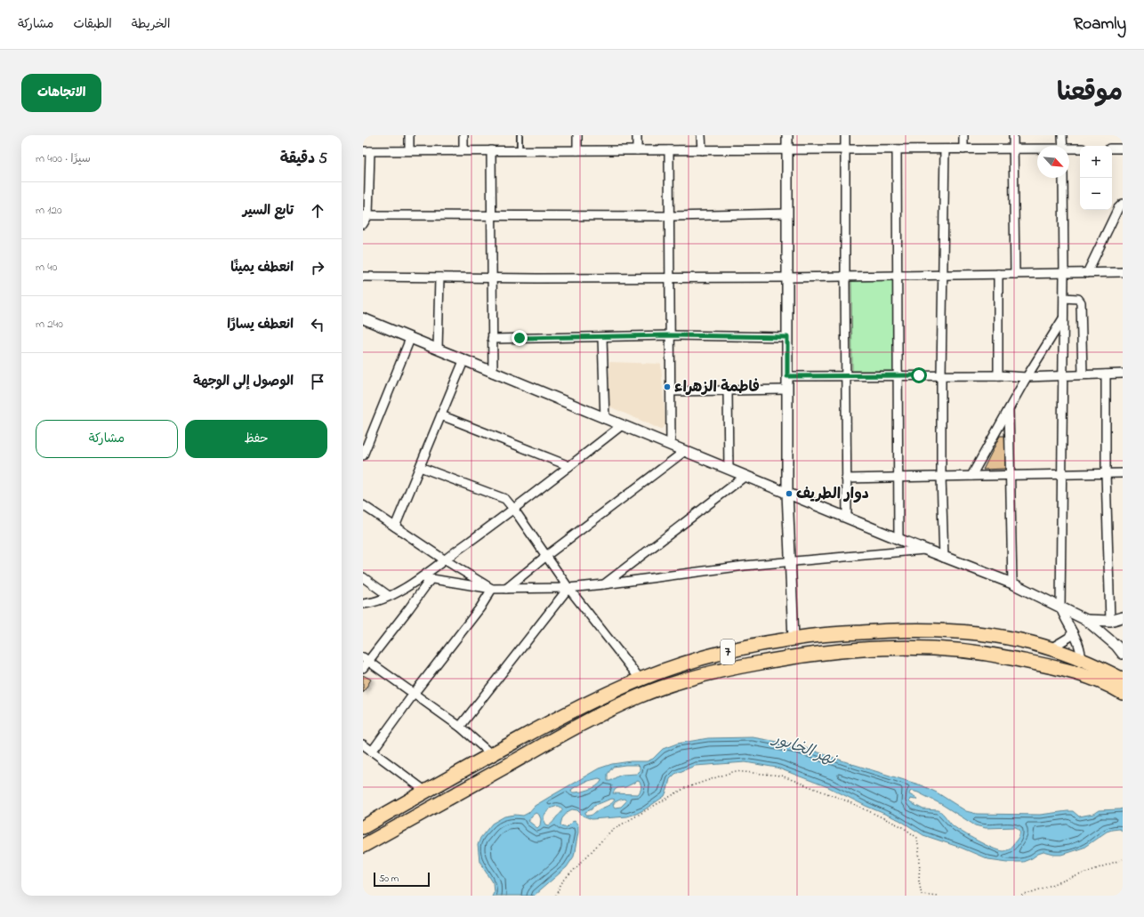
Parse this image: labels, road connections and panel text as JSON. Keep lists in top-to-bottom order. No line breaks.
{"streets":{"highway":["7"]},"water":["نهر الخابور"],"places":["فاطمة الزهراء","دوار الطريف"],"scale_bar":"50 m","north":"bottom right","page":{"header":"Roamly","nav":["الخريطة","الطبقات","مشاركة"],"title":"موقعنا","buttons":["الاتجاهات",["حفظ","مشاركة"]],"heading":["5 دقيقة","سيرًا · 400 m"],"map_buttons":["+","−"],"list":[["تابع السير","120 m"],["انعطف يمينًا","40 m"],["انعطف يسارًا","240 m"],"الوصول إلى الوجهة"],"scale":"50 m"}}
